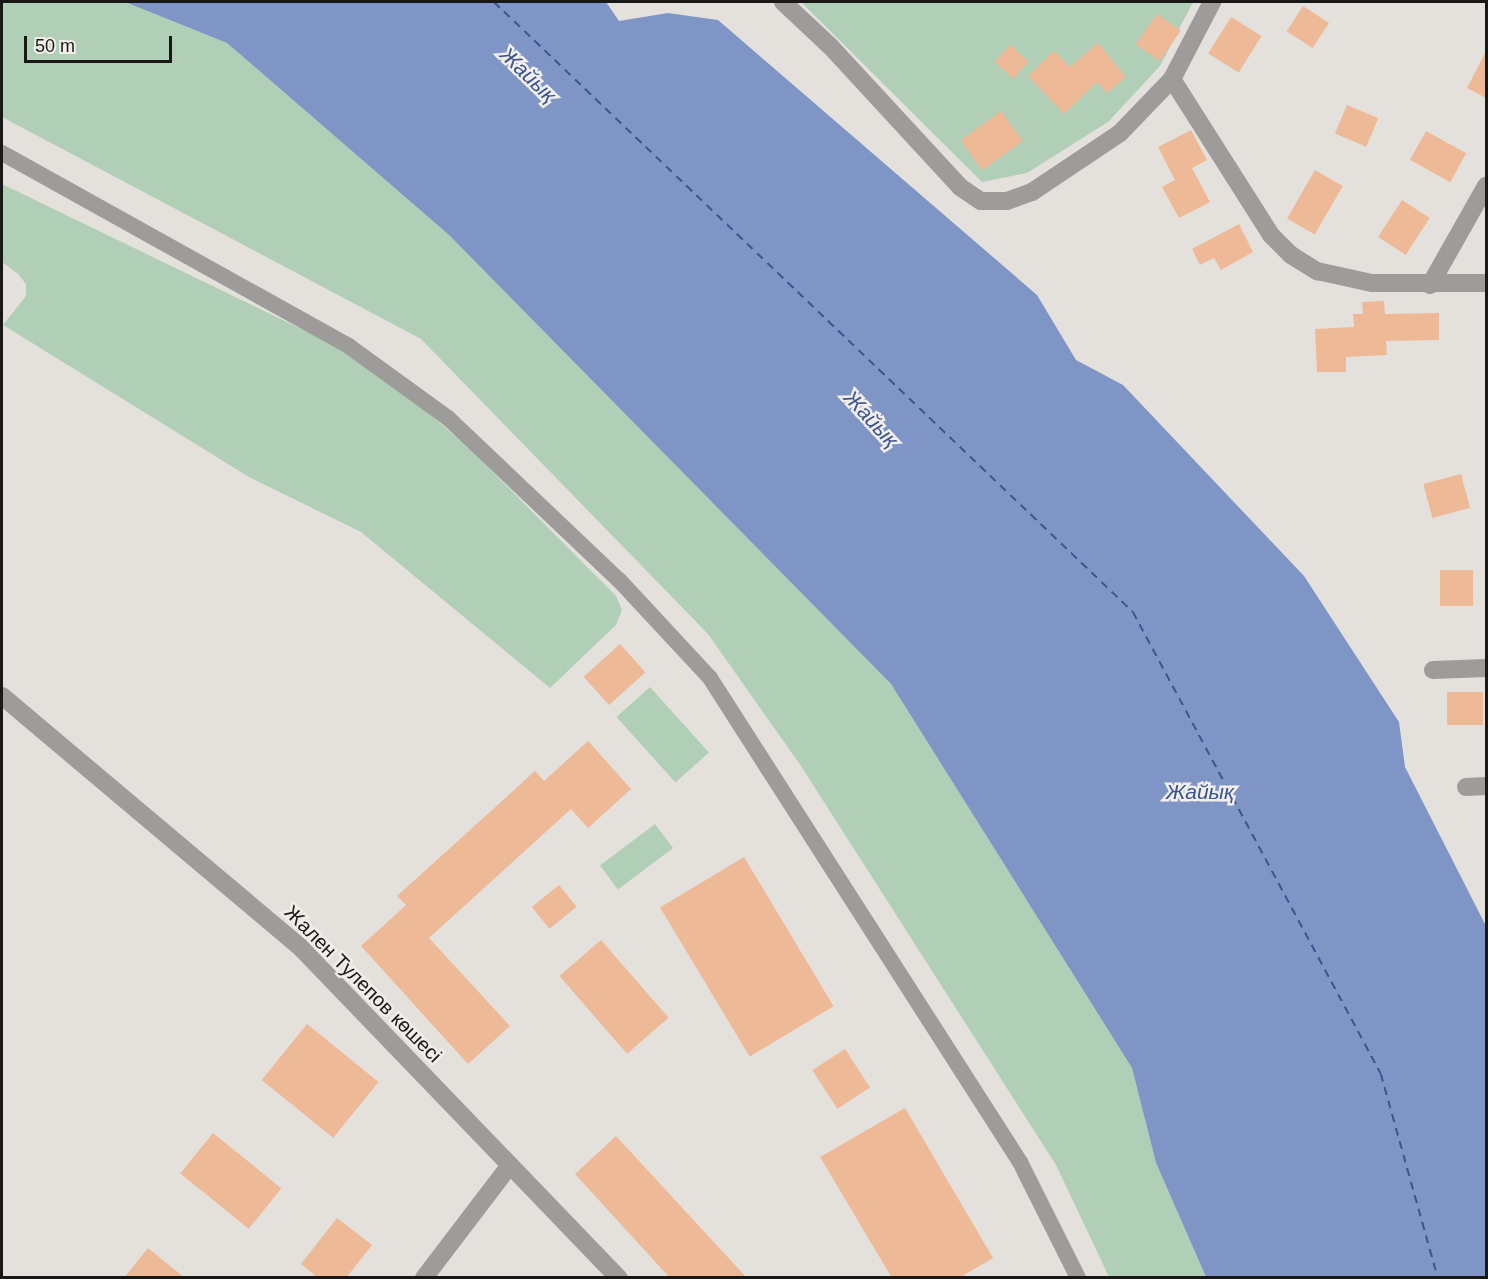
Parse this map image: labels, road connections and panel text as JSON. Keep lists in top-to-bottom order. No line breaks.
{"streets":{"street":["Жален Тулепов көшесі"]},"water":["Жайық"],"scale_bar":"50 m"}
